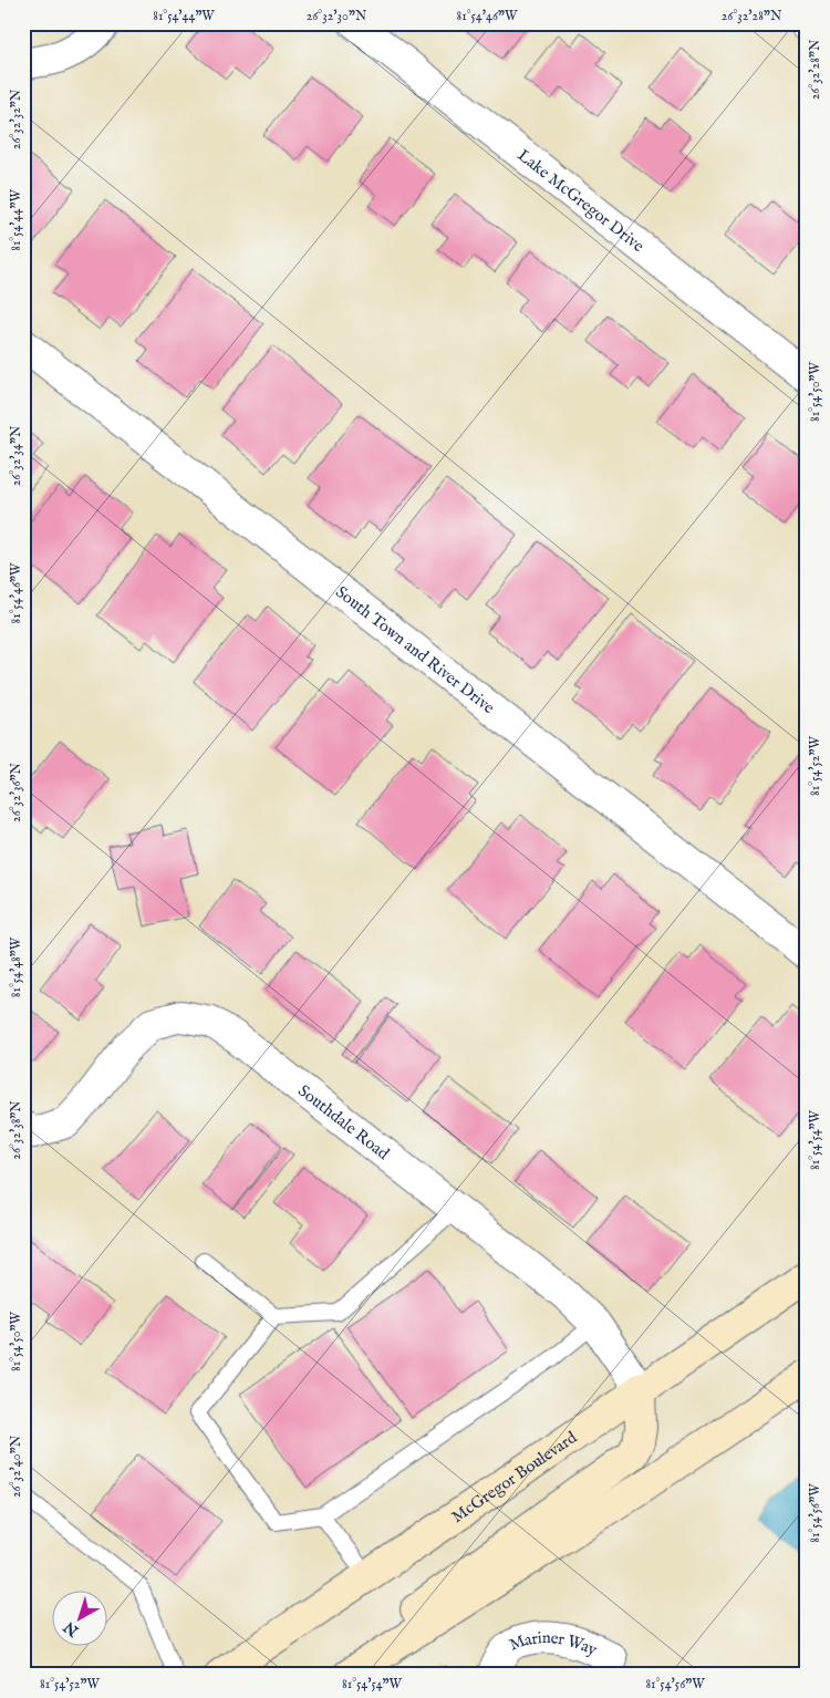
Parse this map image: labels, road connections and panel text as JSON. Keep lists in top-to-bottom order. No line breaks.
{"streets":{"main road":["McGregor Boulevard"],"street":["Lake McGregor Drive","South Town and River Drive","Southdale Road","Mariner Way"]},"crossings":[["Southdale Road","McGregor Boulevard"]],"north":"bottom left","coordinates":["81°54'44\"W","26°32'30\"N","81°54'46\"W","26°32'28\"N","26°32'32\"N","81°54'50\"W","26°32'34\"N","81°54'52\"W","26°32'36\"N","81°54'48\"W","26°32'38\"N","81°54'54\"W","26°32'40\"N","81°54'56\"W"]}
